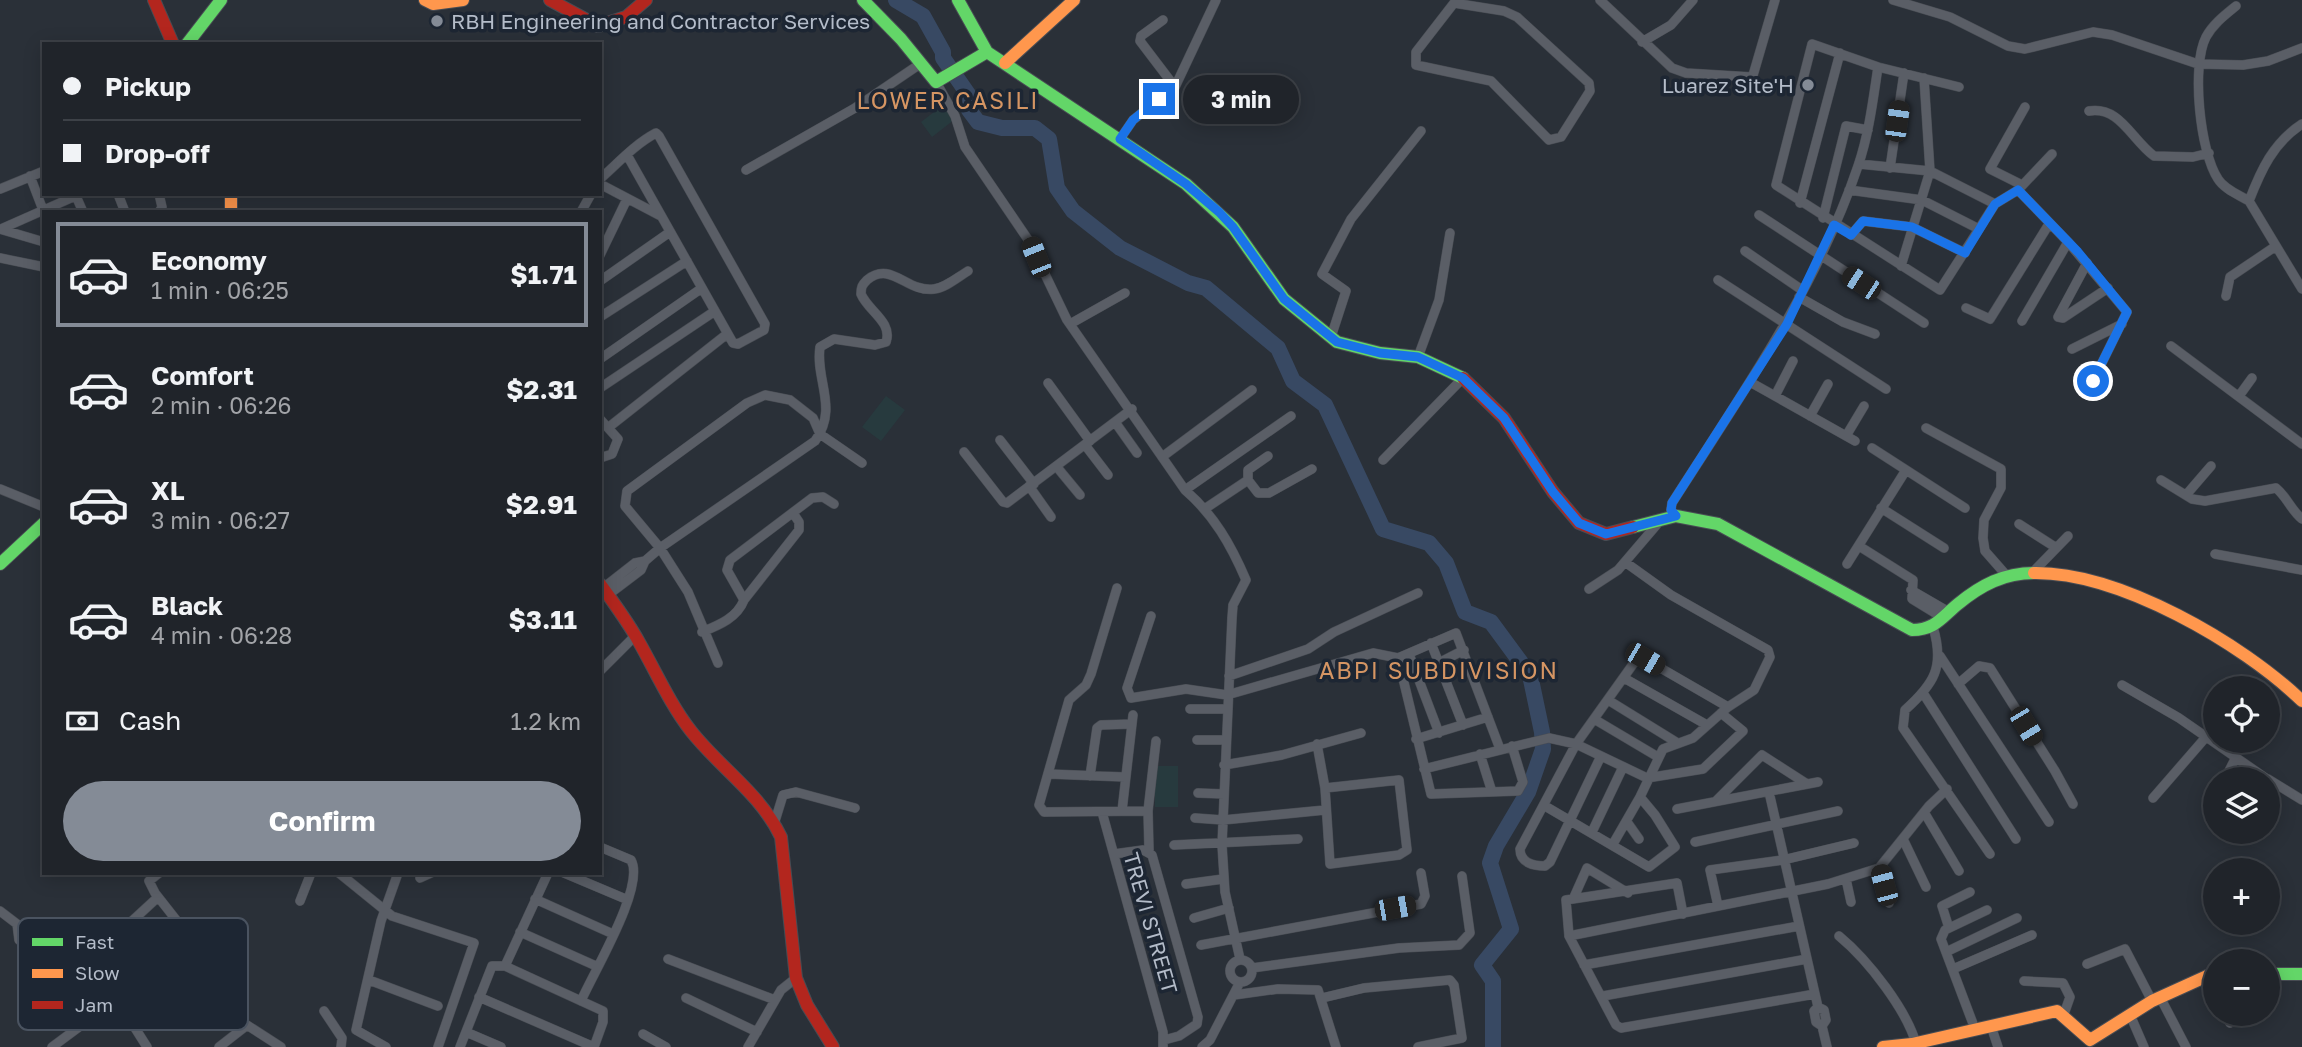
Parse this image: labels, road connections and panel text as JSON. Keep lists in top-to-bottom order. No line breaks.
{"streets":{"street":["TREVI STREET"]},"districts":["LOWER CASILI","ABPI SUBDIVISION"],"places":["RBH Engineering and Contractor Services","Luarez Site'H"],"legend":["Fast","Slow","Jam"],"page":{"banner":["Pickup","Drop-off"],"bubble":"3 min","list":[{"name":"Economy","note":"1 min · 06:25","value":"$1.71"},{"name":"Comfort","note":"2 min · 06:26","value":"$2.31"},{"name":"XL","note":"3 min · 06:27","value":"$2.91"},{"name":"Black","note":"4 min · 06:28","value":"$3.11"}],"map_buttons":["+","−"],"pay":["Cash","1.2 km"],"buttons":"Confirm"}}
